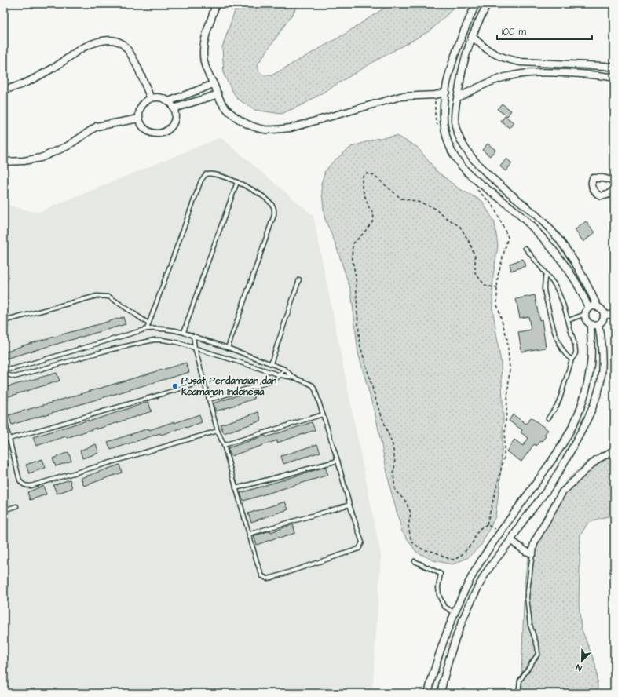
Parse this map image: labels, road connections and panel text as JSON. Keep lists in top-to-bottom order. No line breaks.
{"places":["Pusat Perdamaian dan Keamanan Indonesia"],"scale_bar":"100 m","north":"bottom left"}
